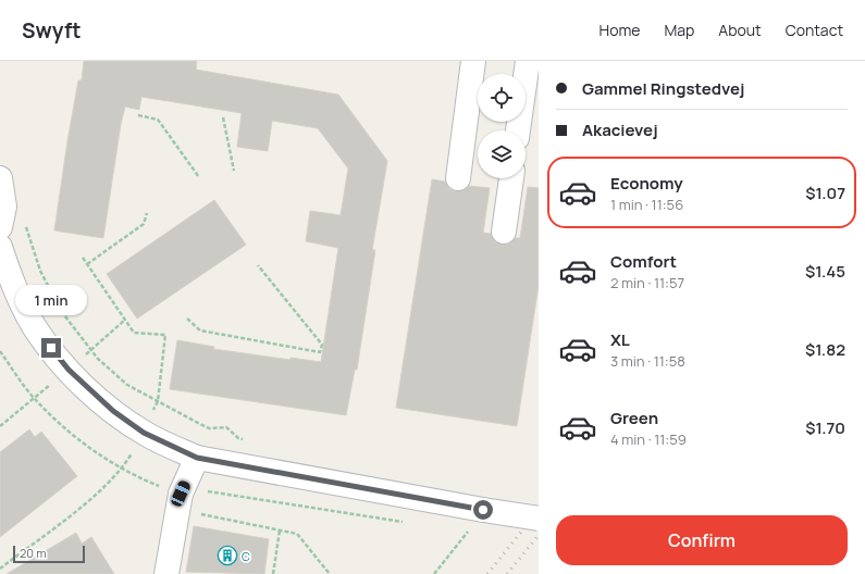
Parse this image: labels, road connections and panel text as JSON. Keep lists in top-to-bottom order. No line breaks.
{"places":{"building":["C"]},"scale_bar":"20 m","page":{"header":"Swyft","nav":["Home","Map","About","Contact"],"banner":["Gammel Ringstedvej","Akacievej"],"list":[{"name":"Economy","note":"1 min · 11:56","value":"$1.07"},{"name":"Comfort","note":"2 min · 11:57","value":"$1.45"},{"name":"XL","note":"3 min · 11:58","value":"$1.82"},{"name":"Green","note":"4 min · 11:59","value":"$1.70"}],"bubble":"1 min","buttons":"Confirm","scale":"20 m"}}
